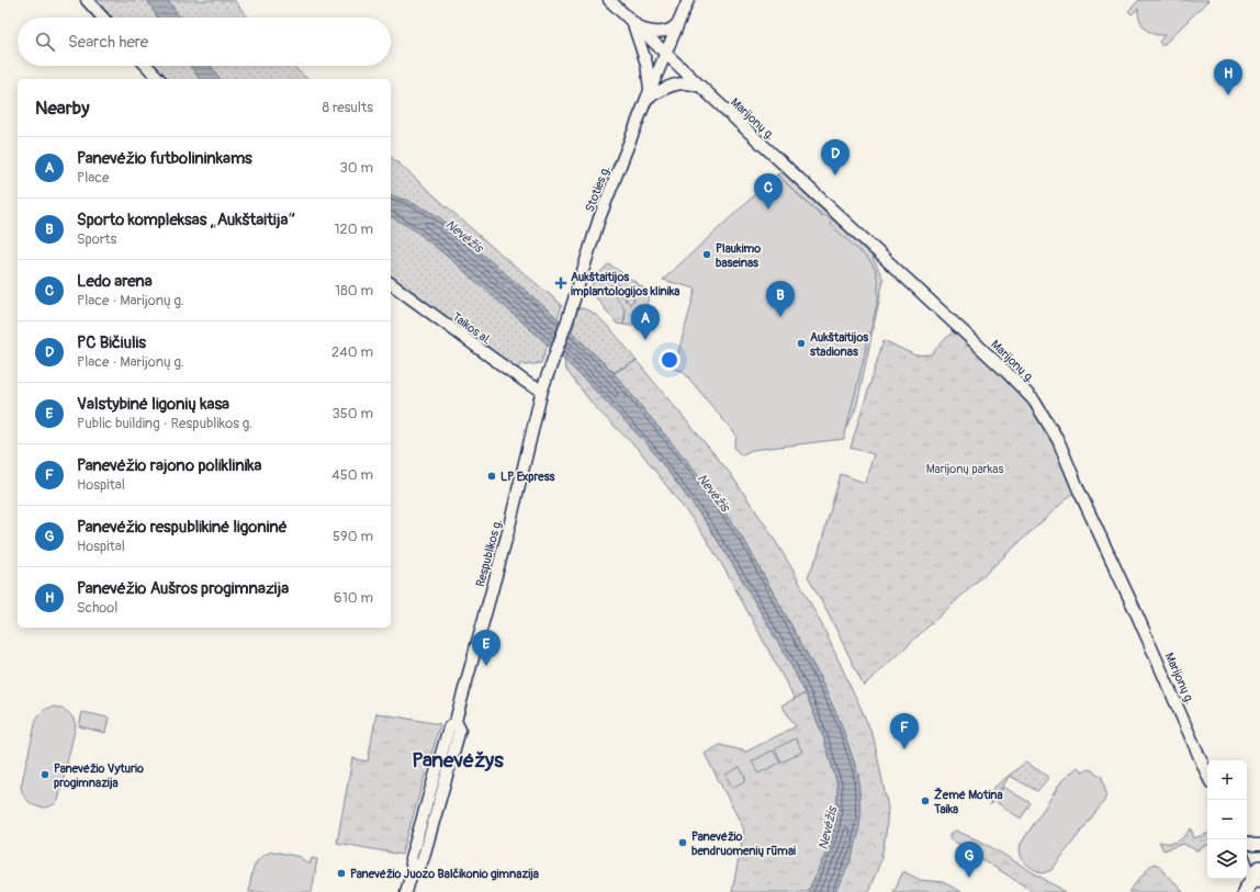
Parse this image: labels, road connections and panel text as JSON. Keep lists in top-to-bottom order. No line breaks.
{"streets":{"main road":["Marijonų g.","Stoties g.","Taikos al.","Respublikos g."]},"crossings":[["Marijonų g.","Stoties g."],["Stoties g.","Taikos al."],["Stoties g.","Respublikos g."],["Taikos al.","Respublikos g."]],"districts":["Panevėžys"],"water":["Nevėžis"],"parks":["Marijonų parkas"],"places":{"other":["Plaukimo baseinas","Aukštaitijos stadionas","LP Express","Panevėžio Vyturio progimnazija","Žemė Motina Taika","Panevėžio bendruomenių rūmai","Panevėžio Juozo Balčikonio gimnazija"],"health":["Aukštaitijos implantologijos klinika"]},"page":{"search":"Search here","pins":["H","D","C","B","A","E","F","G"],"heading":["Nearby","8 results"],"list":[{"mark":"A","name":"Panevėžio futbolininkams","note":"Place","value":"30 m"},{"mark":"B","name":"Sporto kompleksas „Aukštaitija”","note":"Sports","value":"120 m"},{"mark":"C","name":"Ledo arena","note":"Place · Marijonų g.","value":"180 m"},{"mark":"D","name":"PC Bičiulis","note":"Place · Marijonų g.","value":"240 m"},{"mark":"E","name":"Valstybinė ligonių kasa","note":"Public building · Respublikos g.","value":"350 m"},{"mark":"F","name":"Panevėžio rajono poliklinika","note":"Hospital","value":"450 m"},{"mark":"G","name":"Panevėžio respublikinė ligoninė","note":"Hospital","value":"590 m"},{"mark":"H","name":"Panevėžio Aušros progimnazija","note":"School","value":"610 m"}],"map_buttons":["+","−"]}}
